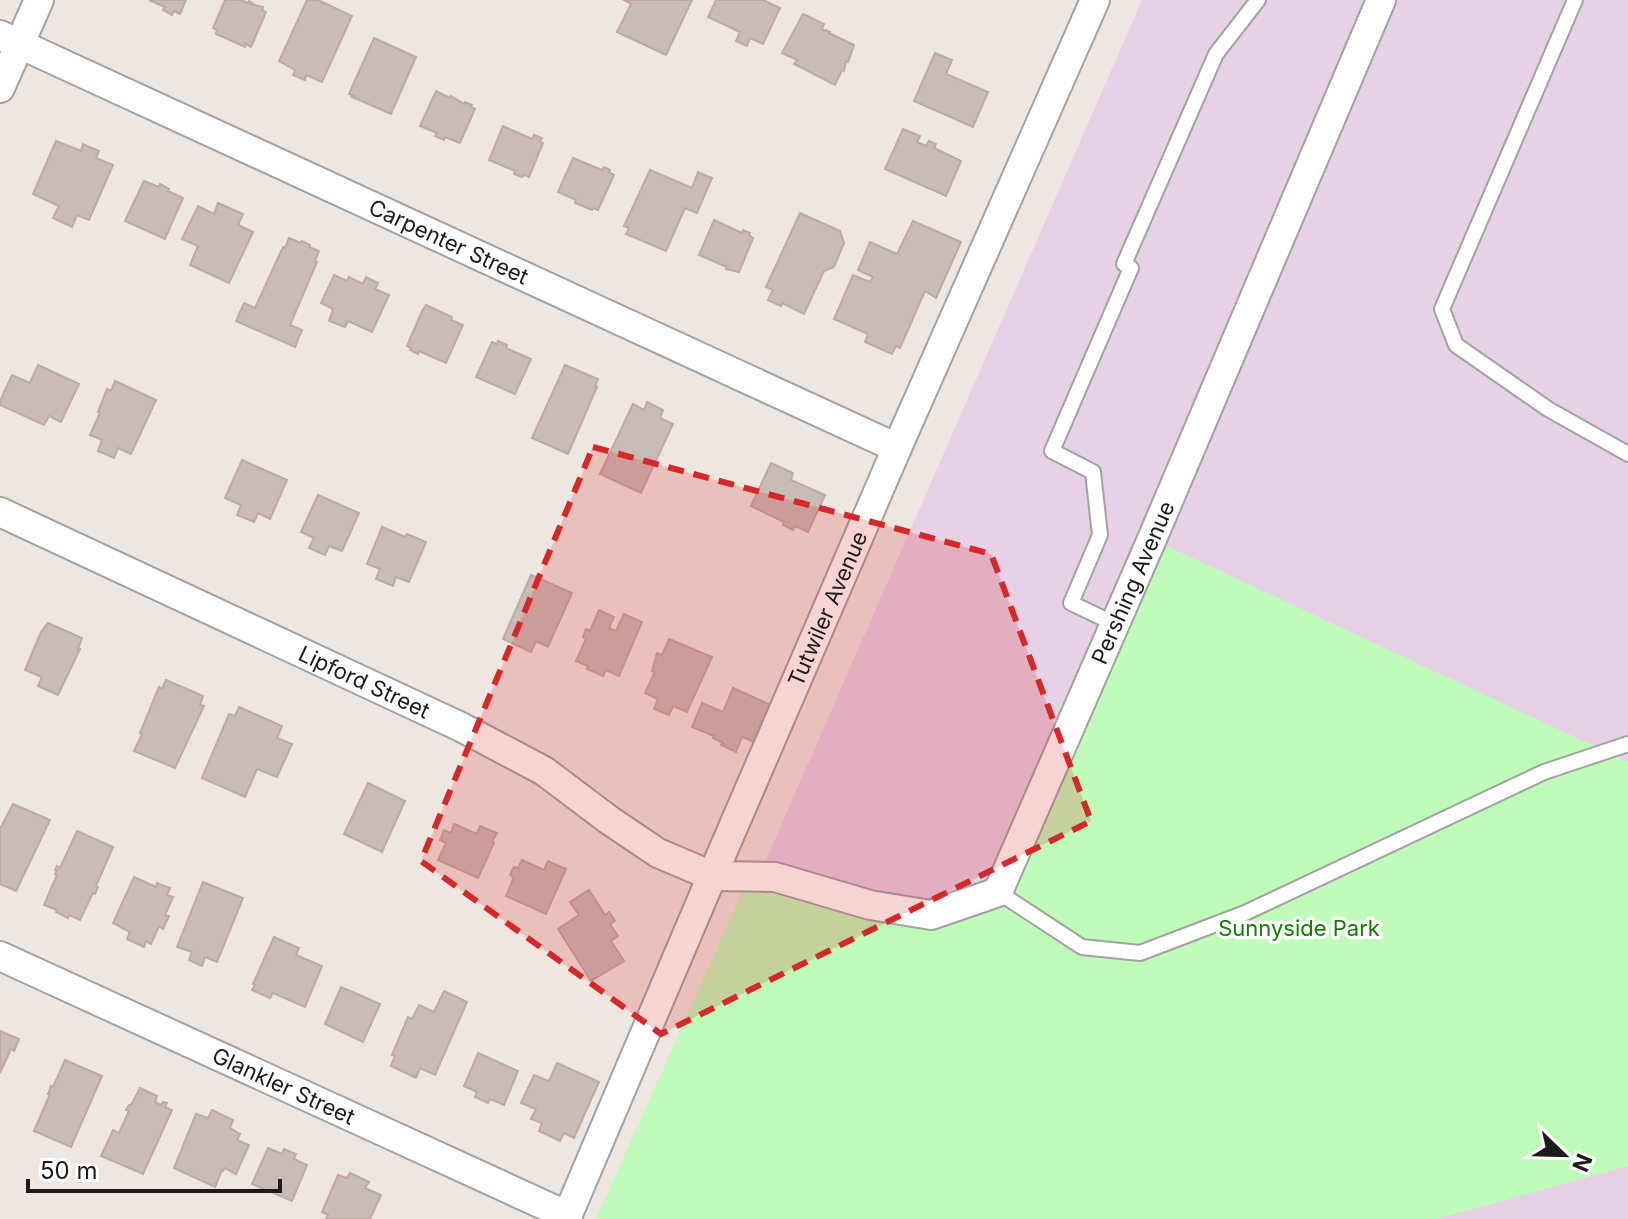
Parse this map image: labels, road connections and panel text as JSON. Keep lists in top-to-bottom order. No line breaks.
{"streets":{"street":["Carpenter Street","Pershing Avenue","Tutwiler Avenue","Lipford Street","Glankler Street"]},"crossings":[["Carpenter Street","Tutwiler Avenue"],["Tutwiler Avenue","Lipford Street"],["Tutwiler Avenue","Glankler Street"]],"parks":["Sunnyside Park"],"scale_bar":"50 m","north":"bottom right"}
